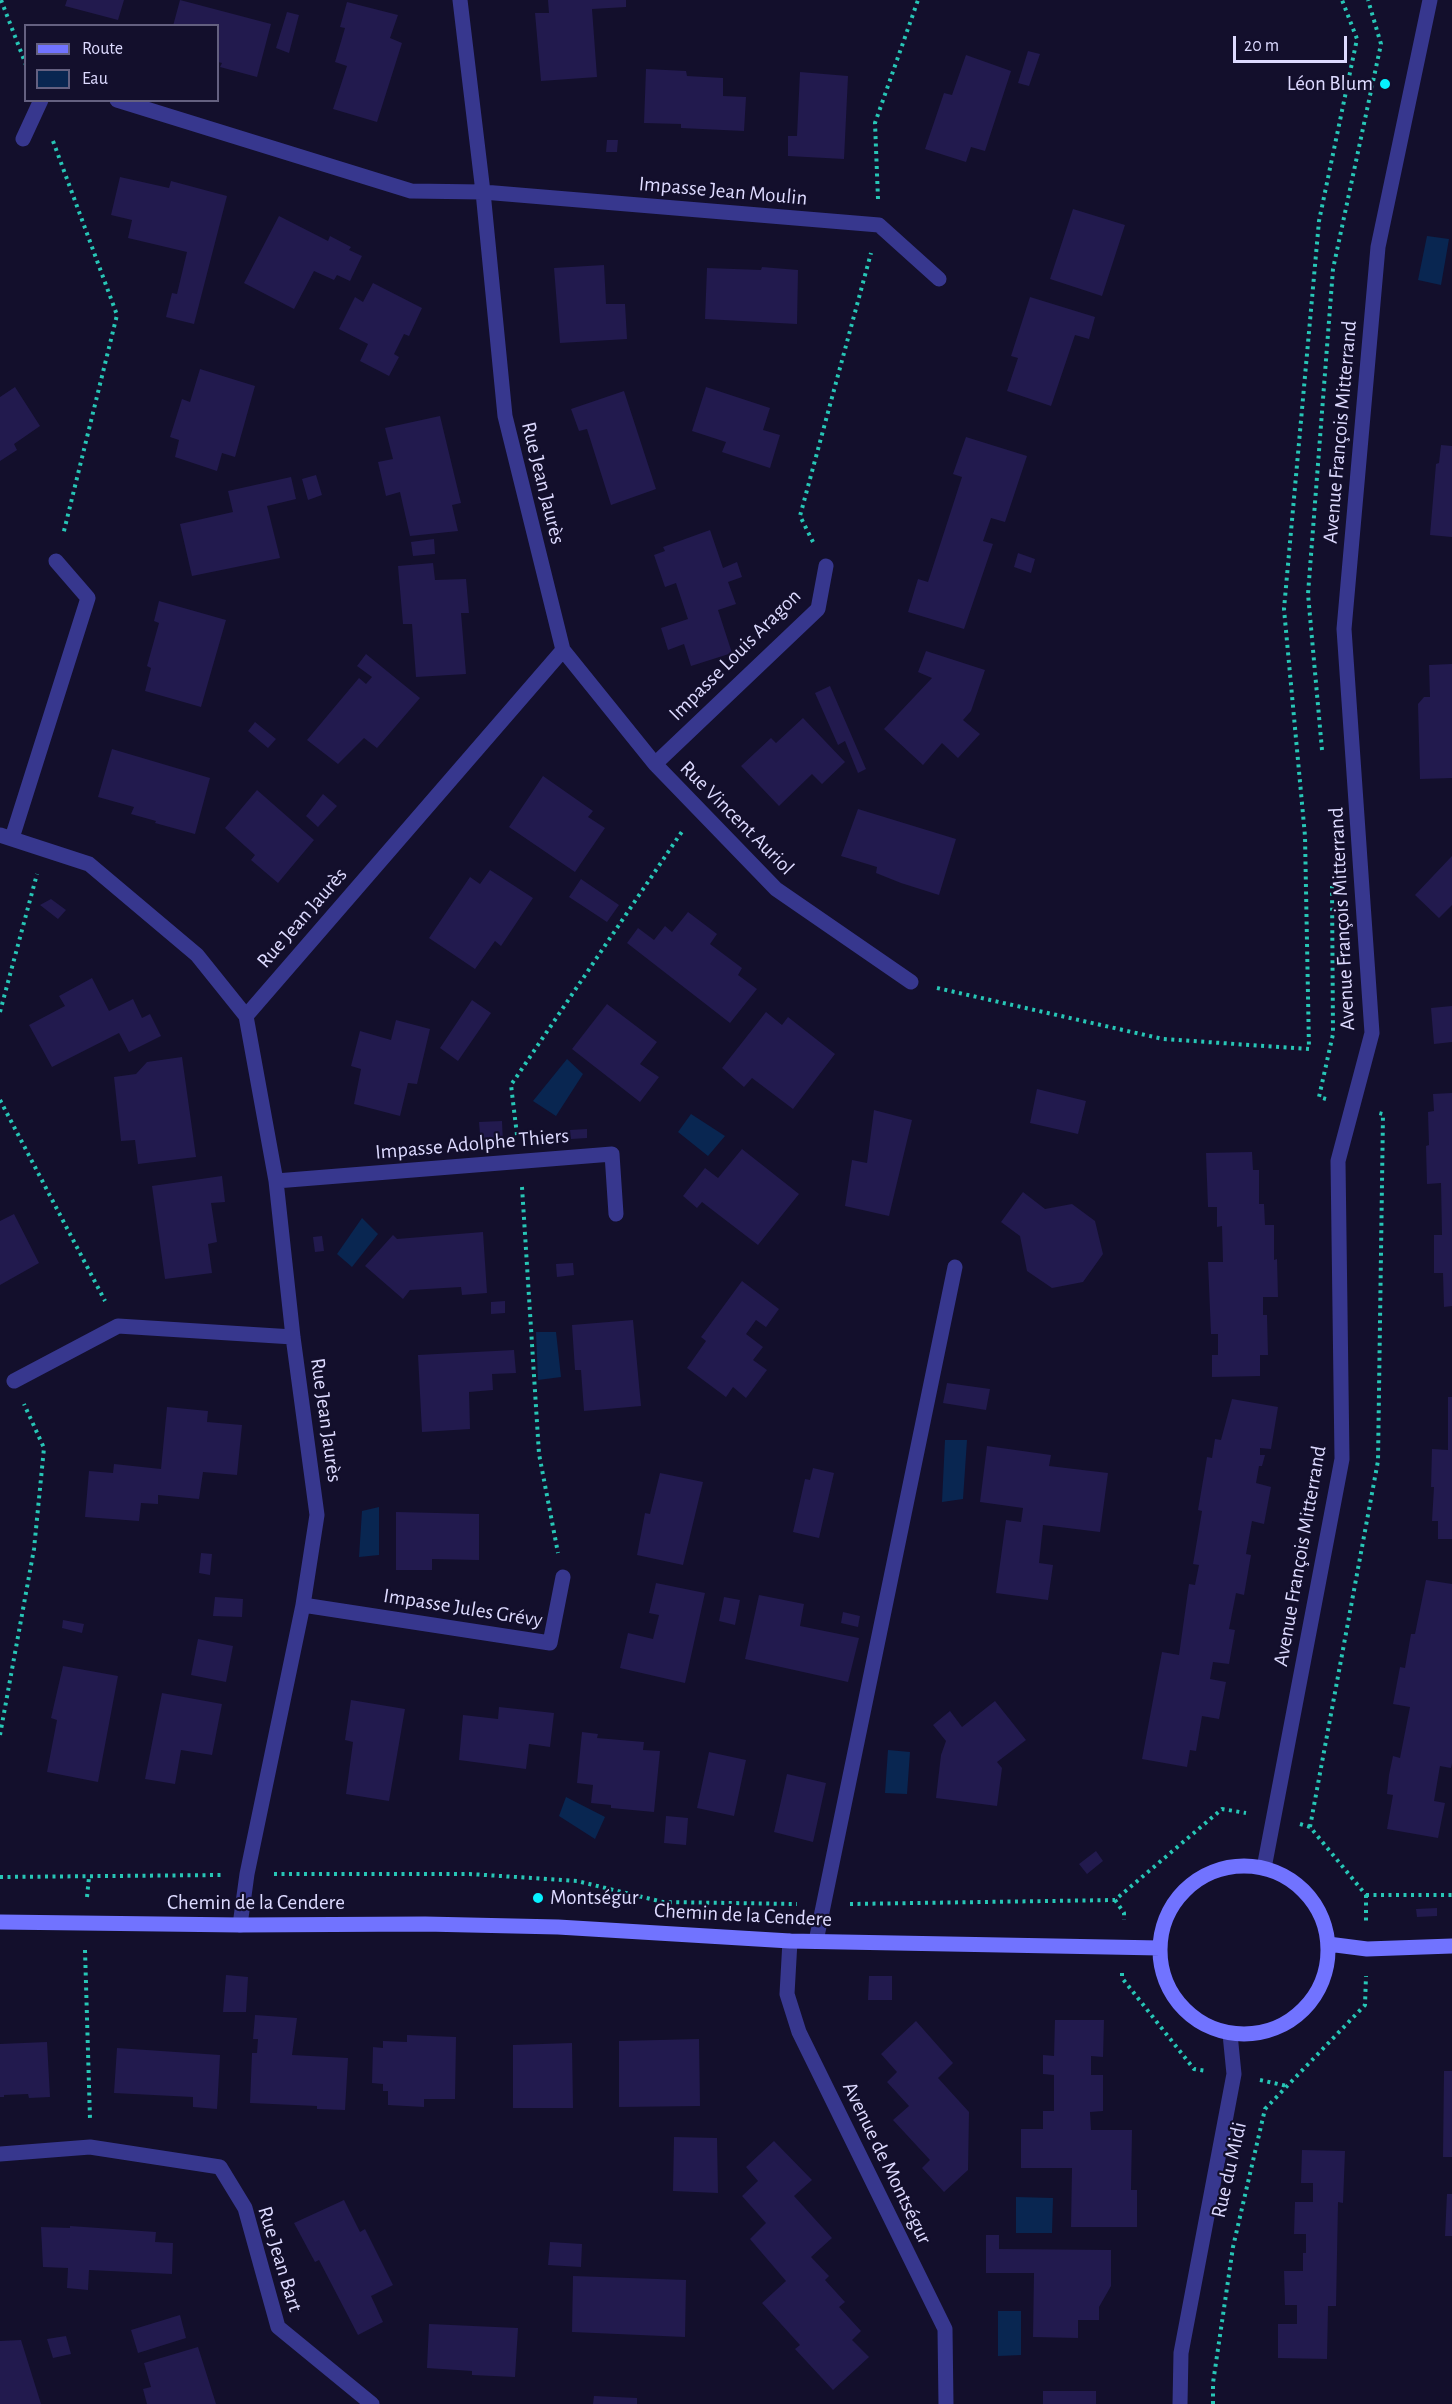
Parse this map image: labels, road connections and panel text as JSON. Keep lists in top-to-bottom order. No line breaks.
{"streets":{"street":["Impasse Jean Moulin","Avenue François Mitterrand","Rue Jean Jaurès","Impasse Louis Aragon","Rue Vincent Auriol","Impasse Adolphe Thiers","Impasse Jules Grévy","Chemin de la Cendere","Avenue de Montségur","Rue du Midi","Rue Jean Bart"]},"crossings":[["Impasse Jean Moulin","Rue Jean Jaurès"],["Avenue François Mitterrand","Chemin de la Cendere"],["Avenue François Mitterrand","Rue du Midi"],["Rue Jean Jaurès","Rue Vincent Auriol"],["Rue Jean Jaurès","Impasse Adolphe Thiers"],["Rue Jean Jaurès","Impasse Jules Grévy"],["Rue Jean Jaurès","Chemin de la Cendere"],["Impasse Louis Aragon","Rue Vincent Auriol"],["Chemin de la Cendere","Avenue de Montségur"],["Chemin de la Cendere","Rue du Midi"]],"places":["Léon Blum","Montségur"],"legend":["Route","Eau"],"scale_bar":"20 m"}
